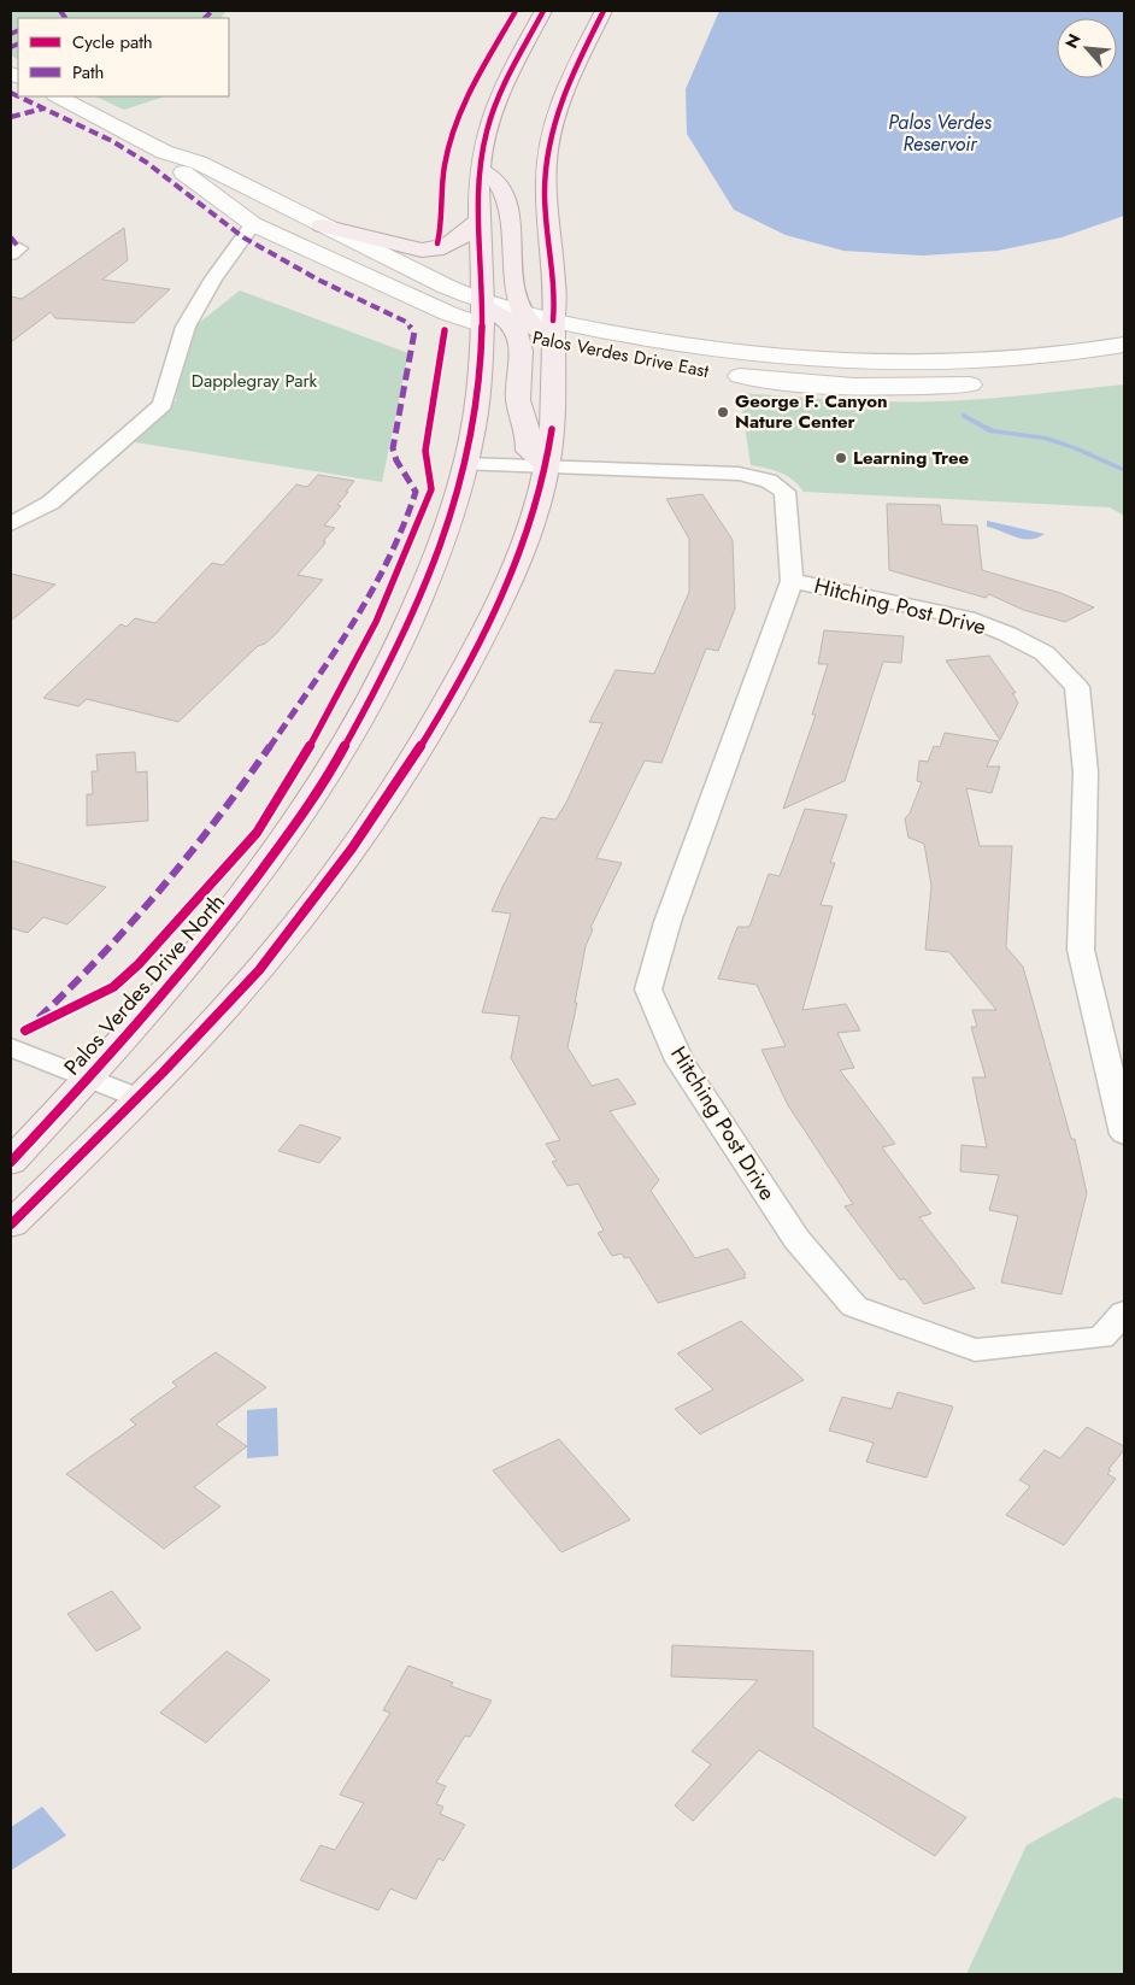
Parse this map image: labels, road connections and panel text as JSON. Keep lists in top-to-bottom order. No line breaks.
{"streets":{"main road":["Palos Verdes Drive East","Palos Verdes Drive North"],"street":["Hitching Post Drive"]},"crossings":[["Hitching Post Drive","Palos Verdes Drive North"]],"water":["Palos Verdes Reservoir"],"parks":["Dapplegray Park"],"places":["George F. Canyon Nature Center","Learning Tree"],"legend":["Cycle path","Path"],"north":"top left"}
